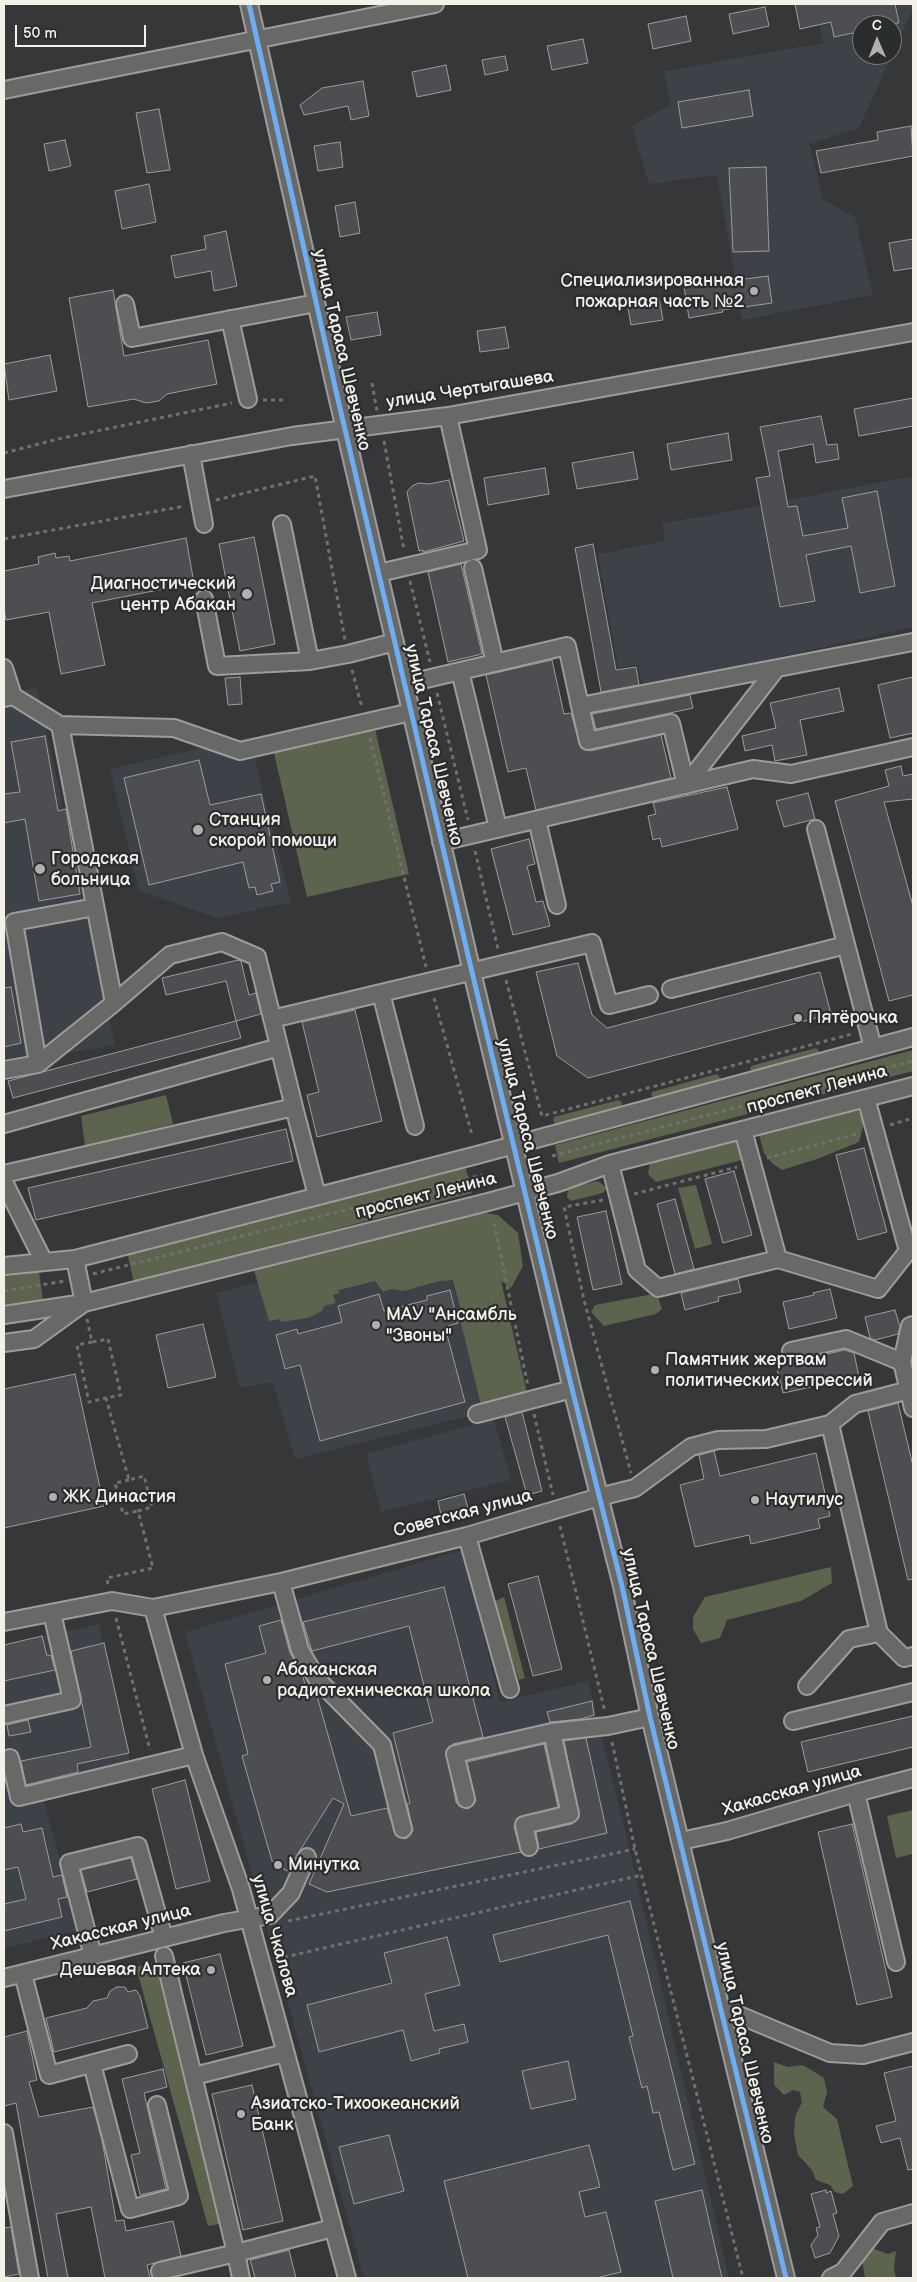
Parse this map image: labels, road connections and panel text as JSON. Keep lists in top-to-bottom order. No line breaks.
{"streets":{"street":["улица Тараса Шевченко","улица Чертыгашева","проспект Ленина","Советская улица","Хакасская улица","улица Чкалова"]},"crossings":[["улица Тараса Шевченко","улица Чертыгашева"],["улица Тараса Шевченко","проспект Ленина"],["улица Тараса Шевченко","Советская улица"],["улица Тараса Шевченко","Хакасская улица"],["Советская улица","улица Чкалова"],["Хакасская улица","улица Чкалова"]],"places":["Специализированная пожарная часть №2","Диагностический центр Абакан","Станция скорой помощи","Городская больница","Пятёрочка","МАУ \"Ансамбль \"Звоны\"","Памятник жертвам политических репрессий","ЖК Династия","Наутилус","Абаканская радиотехническая школа","Минутка","Дешевая Аптека","Азиатско-Тихоокеанский Банк"],"scale_bar":"50 m","north":"top"}
